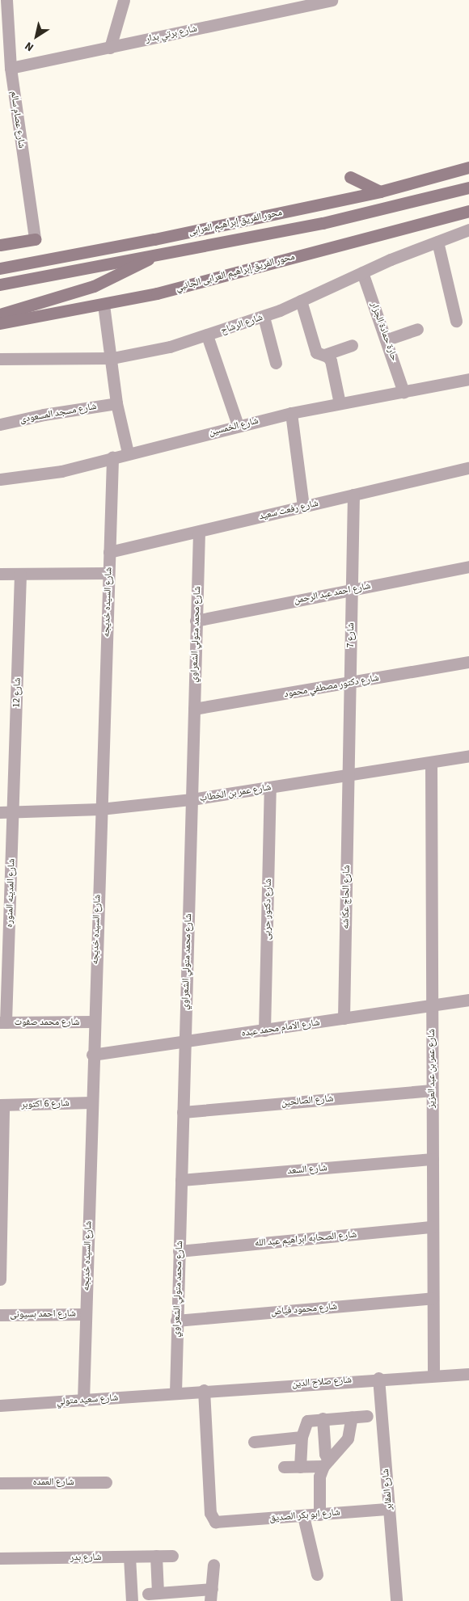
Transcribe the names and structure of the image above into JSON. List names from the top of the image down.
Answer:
{
  "streets": {
    "main road": ["محور الفريق إبراهيم العرابى", "محور الفريق إبراهيم العرابى الجانبي"],
    "street": [
      "شارع برتي بدار",
      "شارع عصام سالم",
      "شارع الرشاح",
      "حارة حمادة الجزار",
      "شارع مسجد المسعودى",
      "شارع الخمسين",
      "شارع رفعت سعيد",
      "شارع احمد عبد الرحمن",
      "شارع السيده خديجه",
      "شارع محمد متولي الشعراوي",
      "شارع 7",
      "شارع دكتور مصطفي محمود",
      "شارع 12",
      "شارع عمر بن الخطاب",
      "شارع المدينه المنوره",
      "شارع الحاج عكاشه",
      "شارع دكتور حربى",
      "شارع محمد صفوت",
      "شارع الامام محمد عبده",
      "شارع عمر بن عبد العزيز",
      "شارع الصالحين",
      "شارع 6 اكتوبر",
      "شارع السعد",
      "شارع الصحابه ابراهيم عبد الله",
      "شارع محمود فياض",
      "شارع احمد بسيونى",
      "شارع صلاح الدين",
      "شارع سعيد متولي",
      "شارع العمده",
      "شارع المقابر",
      "شارع ابو بكر الصديق",
      "شارع بدر"
    ]
  },
  "crossings": [
    ["شارع برتي بدار", "شارع عصام سالم"],
    ["شارع الرشاح", "حارة حمادة الجزار"],
    ["حارة حمادة الجزار", "شارع الخمسين"],
    ["شارع الخمسين", "شارع السيده خديجه"],
    ["شارع رفعت سعيد", "شارع السيده خديجه"],
    ["شارع رفعت سعيد", "شارع محمد متولي الشعراوي"],
    ["شارع رفعت سعيد", "شارع 7"],
    ["شارع احمد عبد الرحمن", "شارع محمد متولي الشعراوي"],
    ["شارع احمد عبد الرحمن", "شارع 7"],
    ["شارع السيده خديجه", "شارع عمر بن الخطاب"],
    ["شارع السيده خديجه", "شارع محمد صفوت"],
    ["شارع السيده خديجه", "شارع الامام محمد عبده"],
    ["شارع السيده خديجه", "شارع 6 اكتوبر"],
    ["شارع السيده خديجه", "شارع احمد بسيونى"],
    ["شارع السيده خديجه", "شارع سعيد متولي"],
    ["شارع محمد متولي الشعراوي", "شارع دكتور مصطفي محمود"],
    ["شارع محمد متولي الشعراوي", "شارع عمر بن الخطاب"],
    ["شارع محمد متولي الشعراوي", "شارع الامام محمد عبده"],
    ["شارع محمد متولي الشعراوي", "شارع الصالحين"],
    ["شارع محمد متولي الشعراوي", "شارع السعد"],
    ["شارع محمد متولي الشعراوي", "شارع الصحابه ابراهيم عبد الله"],
    ["شارع محمد متولي الشعراوي", "شارع محمود فياض"],
    ["شارع محمد متولي الشعراوي", "شارع صلاح الدين"],
    ["شارع محمد متولي الشعراوي", "شارع سعيد متولي"],
    ["شارع 7", "شارع دكتور مصطفي محمود"],
    ["شارع 7", "شارع عمر بن الخطاب"],
    ["شارع 7", "شارع الحاج عكاشه"],
    ["شارع 12", "شارع عمر بن الخطاب"],
    ["شارع 12", "شارع المدينه المنوره"],
    ["شارع عمر بن الخطاب", "شارع المدينه المنوره"],
    ["شارع عمر بن الخطاب", "شارع الحاج عكاشه"],
    ["شارع عمر بن الخطاب", "شارع دكتور حربى"],
    ["شارع عمر بن الخطاب", "شارع عمر بن عبد العزيز"],
    ["شارع المدينه المنوره", "شارع محمد صفوت"],
    ["شارع الحاج عكاشه", "شارع الامام محمد عبده"],
    ["شارع دكتور حربى", "شارع الامام محمد عبده"],
    ["شارع الامام محمد عبده", "شارع عمر بن عبد العزيز"],
    ["شارع عمر بن عبد العزيز", "شارع الصالحين"],
    ["شارع عمر بن عبد العزيز", "شارع السعد"],
    ["شارع عمر بن عبد العزيز", "شارع الصحابه ابراهيم عبد الله"],
    ["شارع عمر بن عبد العزيز", "شارع محمود فياض"],
    ["شارع عمر بن عبد العزيز", "شارع صلاح الدين"],
    ["شارع صلاح الدين", "شارع سعيد متولي"],
    ["شارع صلاح الدين", "شارع المقابر"],
    ["شارع صلاح الدين", "شارع ابو بكر الصديق"],
    ["شارع المقابر", "شارع ابو بكر الصديق"]
  ],
  "north": "bottom left"
}
